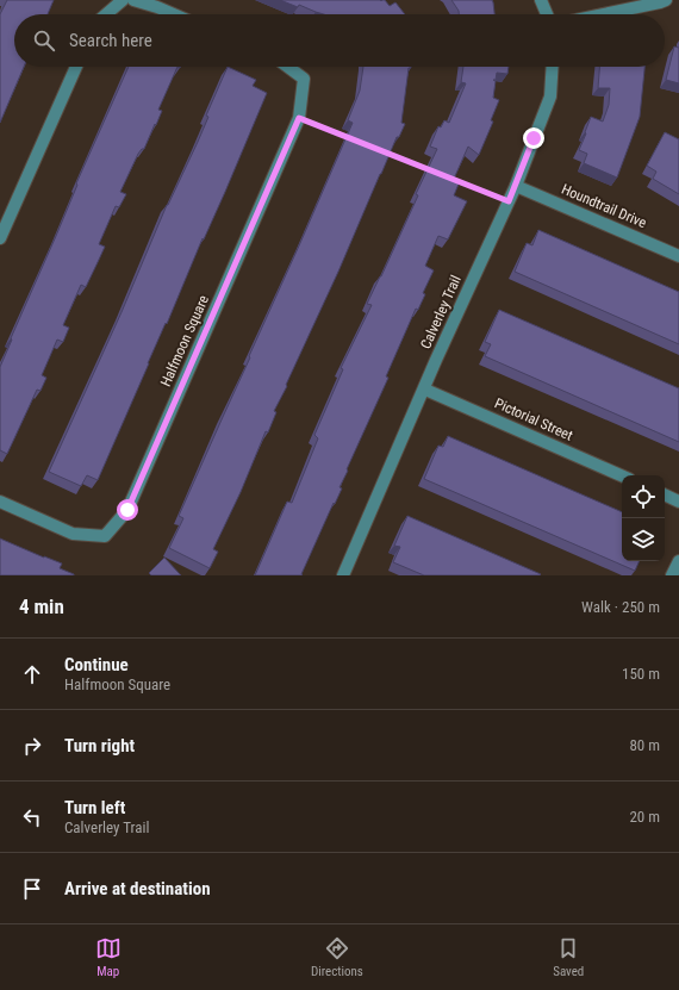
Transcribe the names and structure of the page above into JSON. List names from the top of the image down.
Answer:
{
  "streets": {
    "street": [
      "Houndtrail Drive",
      "Calverley Trail",
      "Halfmoon Square",
      "Pictorial Street"
    ]
  },
  "crossings": [
    ["Houndtrail Drive", "Calverley Trail"],
    ["Calverley Trail", "Pictorial Street"]
  ],
  "page": {
    "search": "Search here",
    "heading": ["4 min", "Walk · 250 m"],
    "list": [
      ["Continue", "Halfmoon Square", "150 m"],
      ["Turn right", "80 m"],
      ["Turn left", "Calverley Trail", "20 m"],
      "Arrive at destination"
    ],
    "nav": ["Map", "Directions", "Saved"]
  }
}
